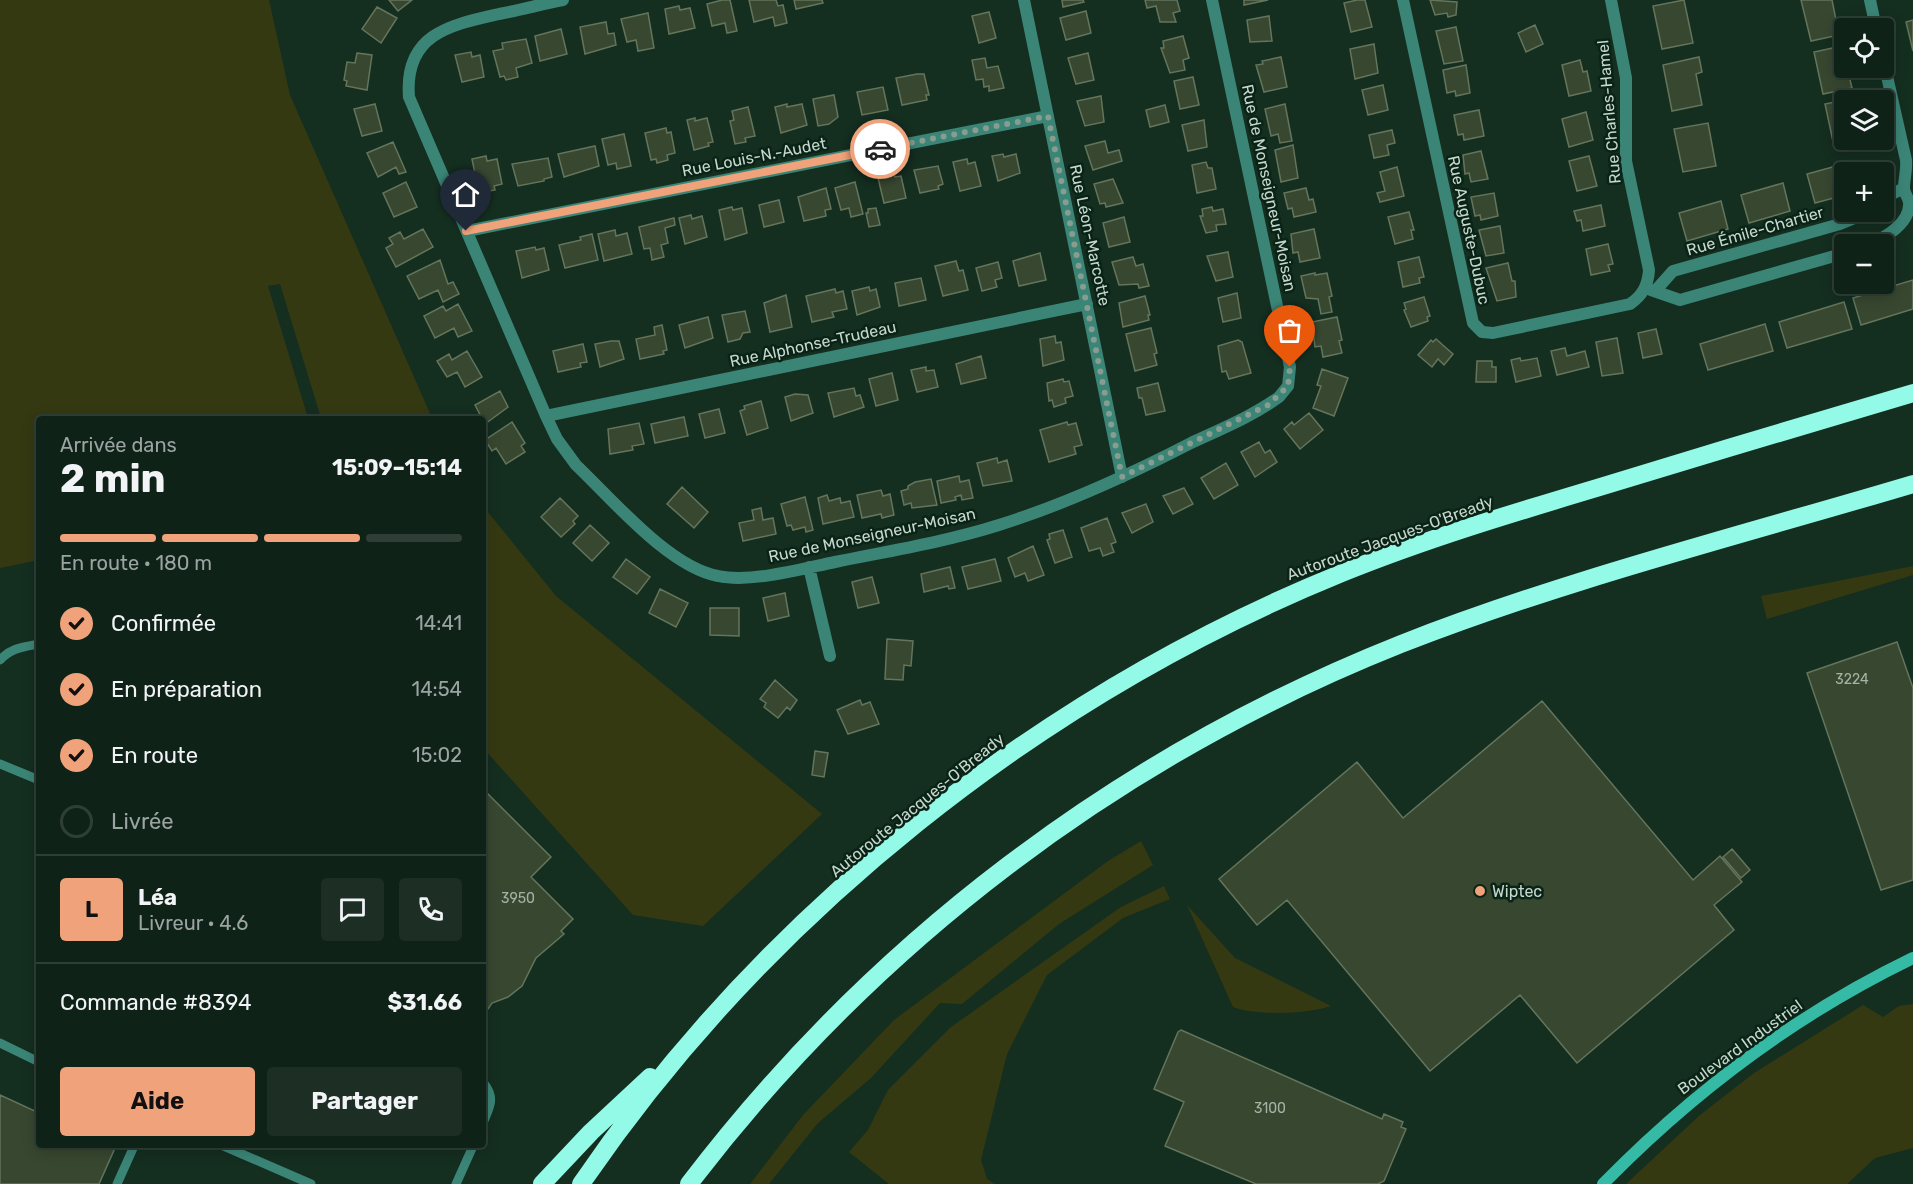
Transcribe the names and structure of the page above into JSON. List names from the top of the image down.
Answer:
{
  "streets": {
    "highway": ["Autoroute Jacques-O'Bready"],
    "street": [
      "Rue Charles-Hamel",
      "Rue Louis-N.-Audet",
      "Rue de Monseigneur-Moisan",
      "Rue Auguste-Dubuc",
      "Rue Émile-Chartier",
      "Rue Léon-Marcotte",
      "Rue Alphonse-Trudeau",
      "Boulevard Industriel"
    ]
  },
  "crossings": [
    ["Rue Charles-Hamel", "Rue Auguste-Dubuc"],
    ["Rue Charles-Hamel", "Rue Émile-Chartier"],
    ["Rue Louis-N.-Audet", "Rue de Monseigneur-Moisan"],
    ["Rue Louis-N.-Audet", "Rue Léon-Marcotte"],
    ["Rue de Monseigneur-Moisan", "Rue Léon-Marcotte"],
    ["Rue de Monseigneur-Moisan", "Rue Alphonse-Trudeau"],
    ["Rue Auguste-Dubuc", "Rue Émile-Chartier"],
    ["Rue Léon-Marcotte", "Rue Alphonse-Trudeau"]
  ],
  "places": ["Wiptec"],
  "house_numbers": ["3224", "3950", "3100"],
  "page": {
    "map_buttons": ["+", "−"],
    "heading": ["2 min", "Arrivée dans", "15:09–15:14"],
    "panel": [
      "Léa",
      "Livreur · 4.6",
      "Commande #8394",
      "$31.66"
    ],
    "bar": "En route · 180 m",
    "list": [
      ["Confirmée", "14:41"],
      ["En préparation", "14:54"],
      ["En route", "15:02"],
      "Livrée"
    ],
    "round": "L",
    "buttons": ["Aide", "Partager"]
  }
}
